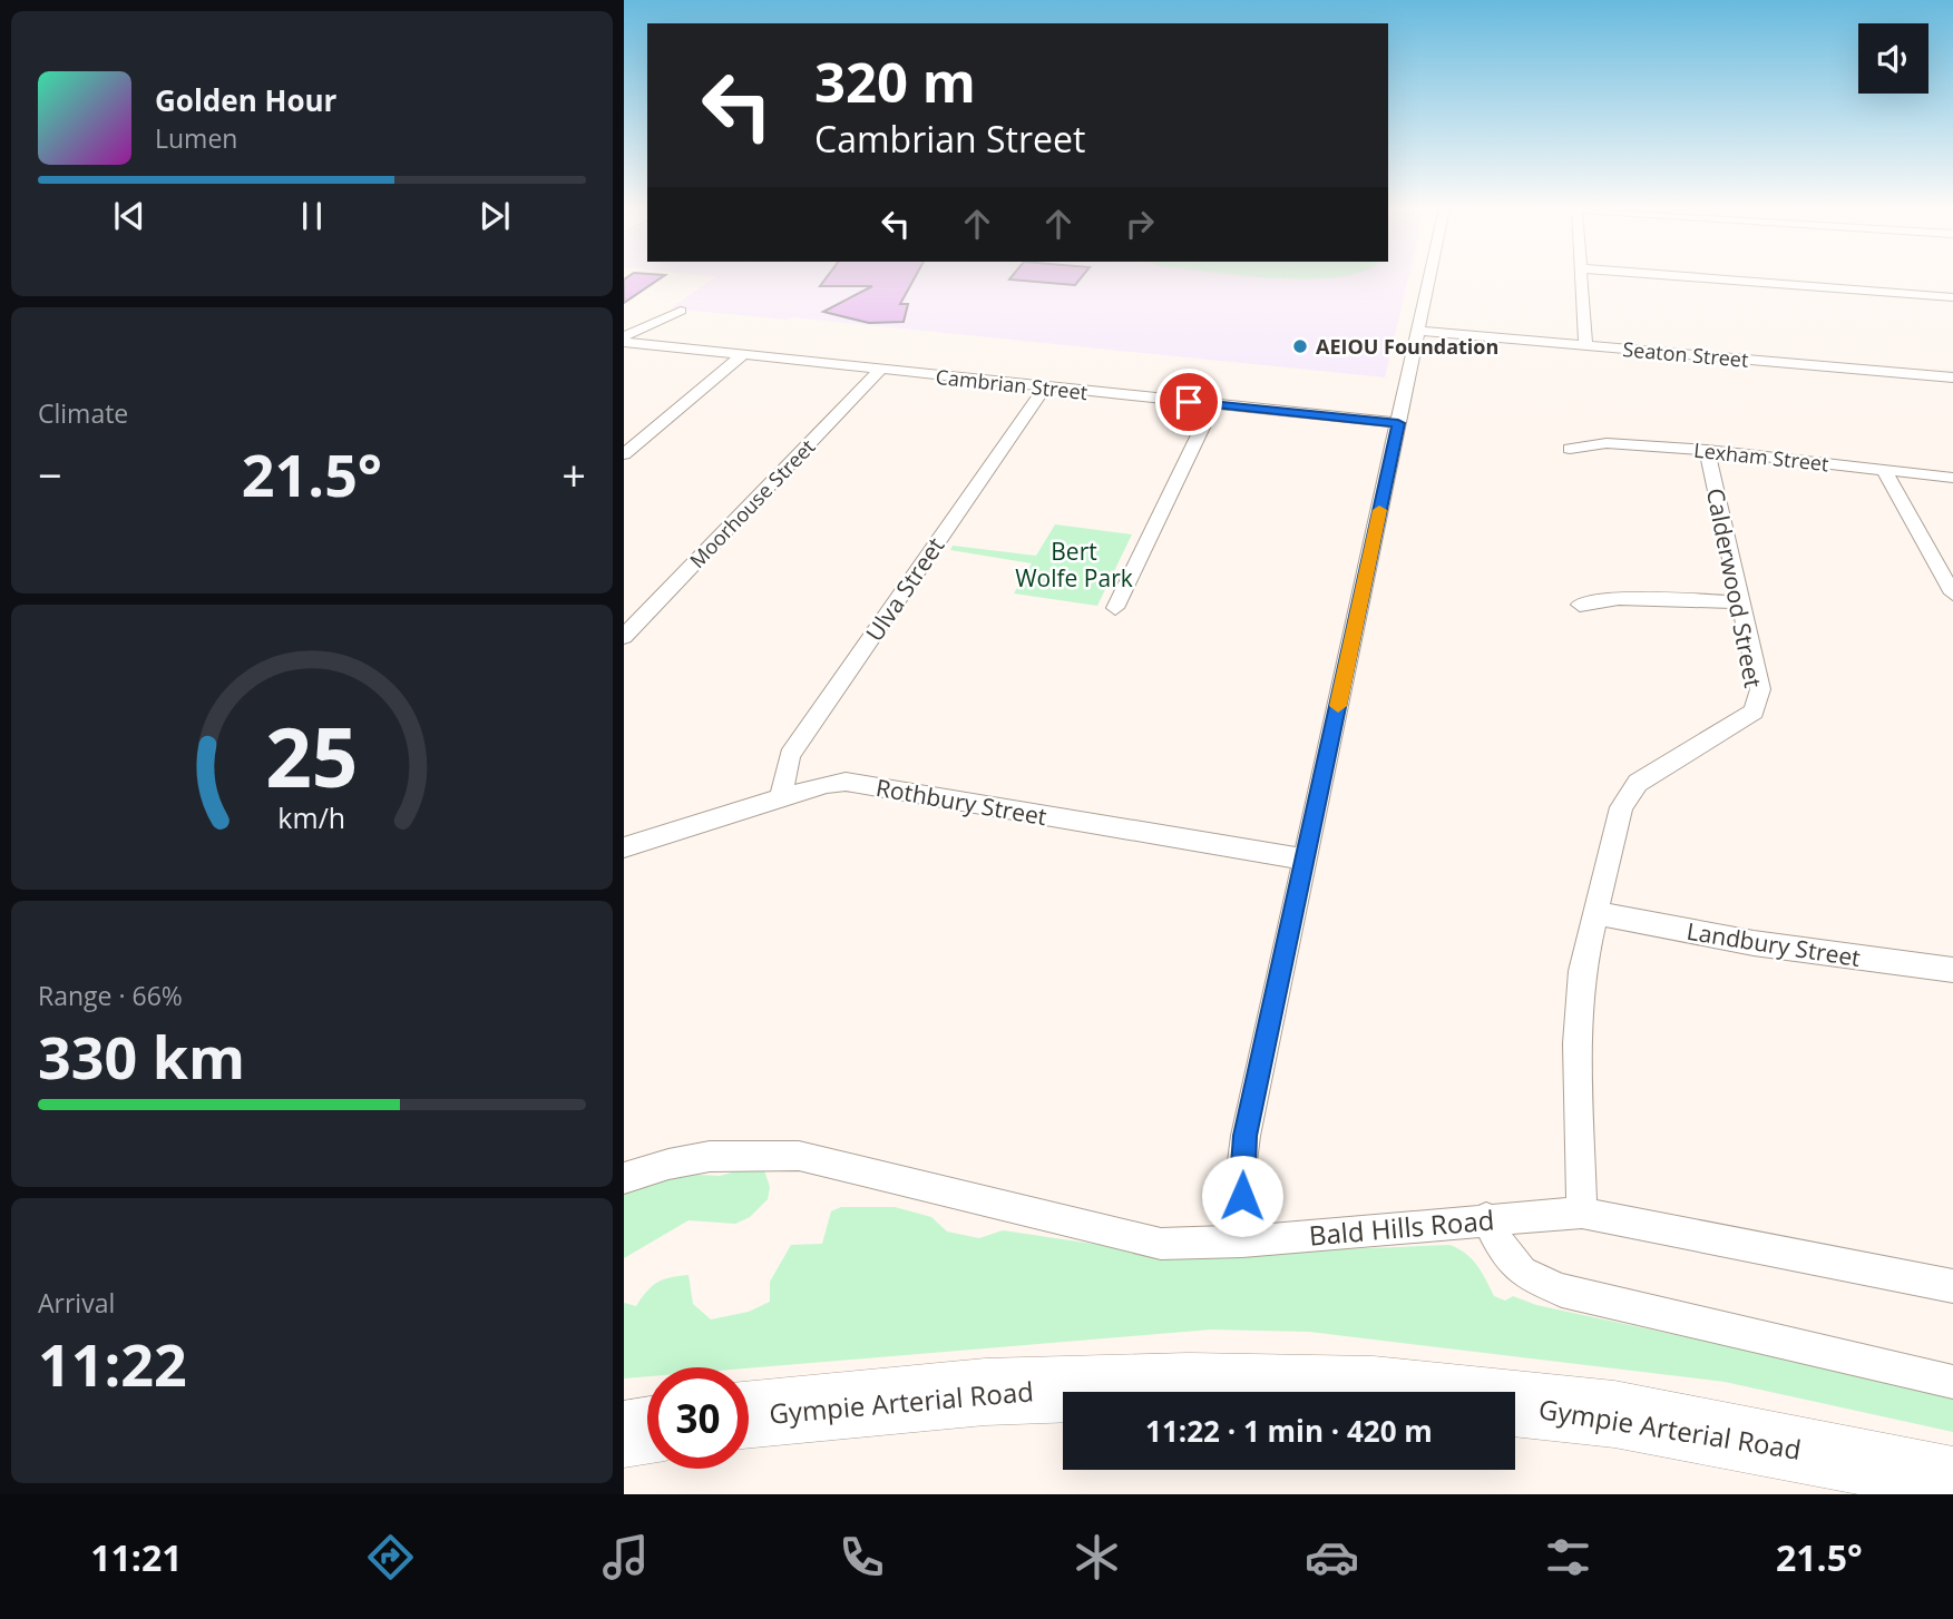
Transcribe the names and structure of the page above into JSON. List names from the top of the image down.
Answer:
{
  "streets": {
    "highway": ["Gympie Arterial Road"],
    "street": [
      "Seaton Street",
      "Cambrian Street",
      "Lexham Street",
      "Moorhouse Street",
      "Calderwood Street",
      "Ulva Street",
      "Rothbury Street",
      "Landbury Street",
      "Bald Hills Road"
    ]
  },
  "crossings": [
    ["Cambrian Street", "Moorhouse Street"],
    ["Cambrian Street", "Ulva Street"],
    ["Lexham Street", "Calderwood Street"],
    ["Calderwood Street", "Landbury Street"],
    ["Calderwood Street", "Bald Hills Road"],
    ["Ulva Street", "Rothbury Street"]
  ],
  "parks": ["Bert Wolfe Park"],
  "places": ["AEIOU Foundation"],
  "page": {
    "turn": ["320 m", "Cambrian Street"],
    "song": ["Golden Hour", "Lumen"],
    "tile": [
      "Climate",
      ["Range · 66%", "330 km"],
      ["Arrival", "11:22"]
    ],
    "heat": ["−", "21.5°", "+"],
    "limit": "30",
    "trip": "11:22 · 1 min · 420 m",
    "tabs": ["11:21", "21.5°"],
    "gauge": ["25", "km/h"]
  }
}
